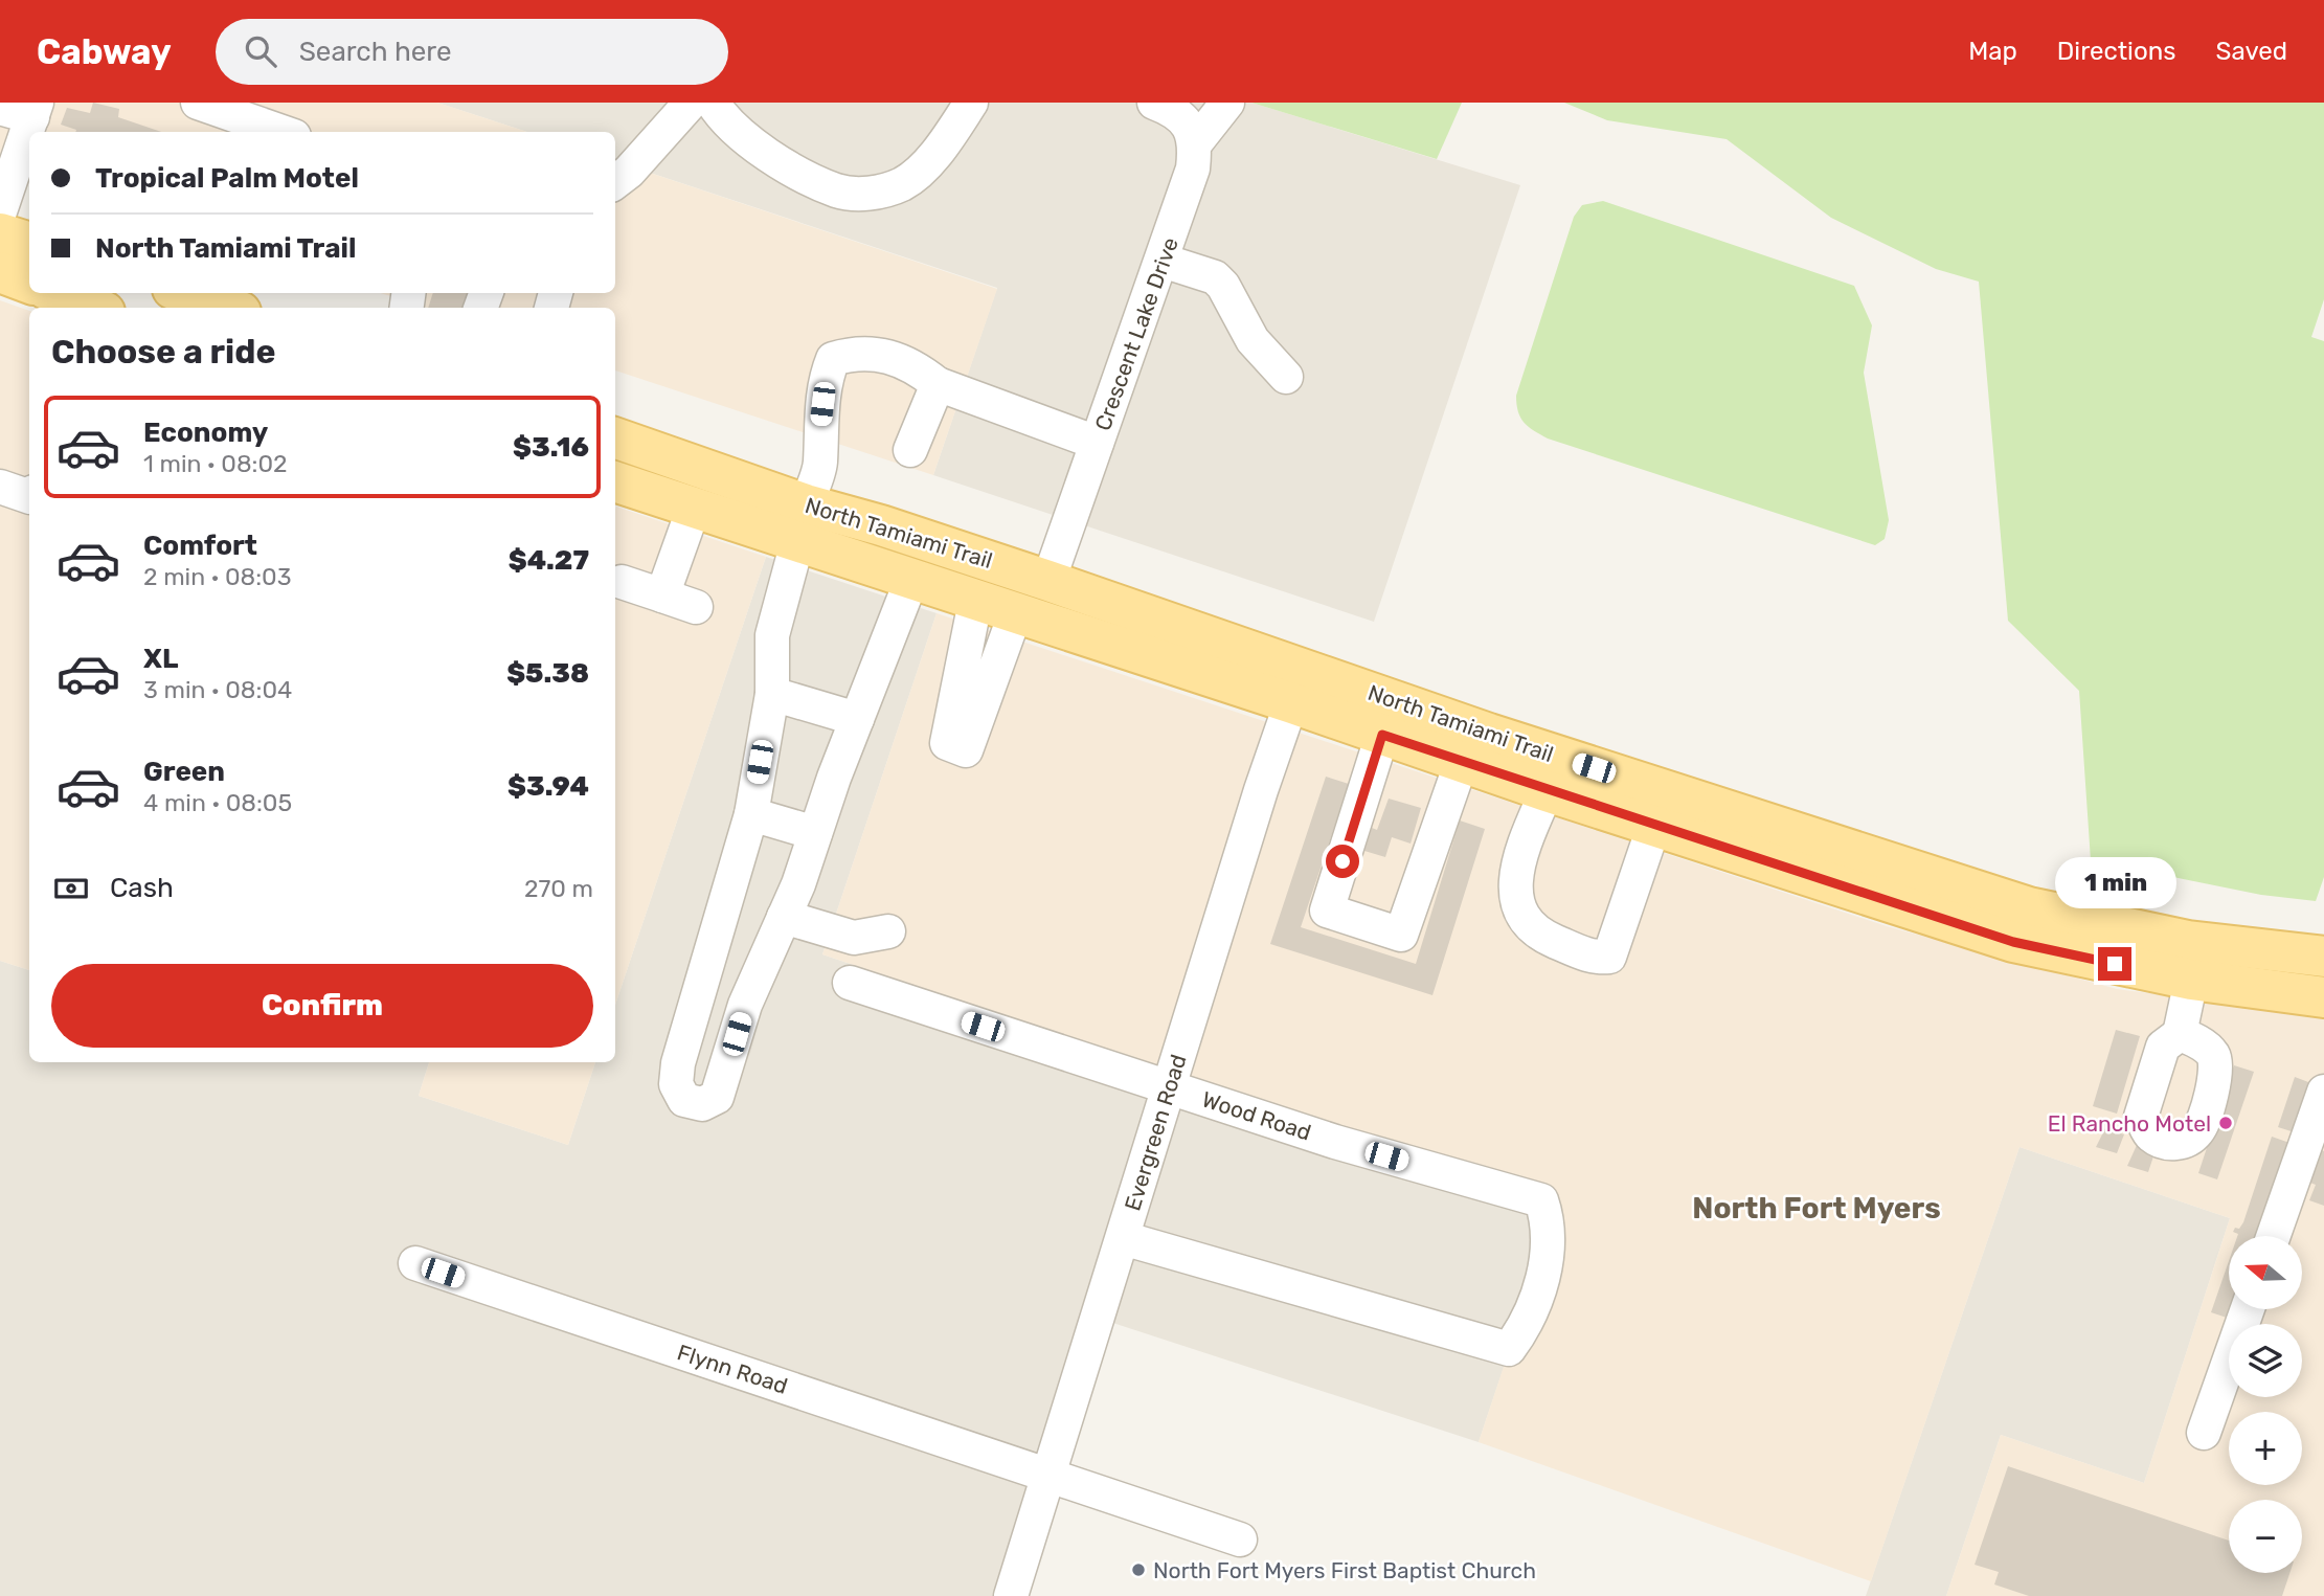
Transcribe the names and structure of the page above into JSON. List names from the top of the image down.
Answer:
{
  "streets": {
    "main road": ["North Tamiami Trail"],
    "street": [
      "Crescent Lake Drive",
      "Wood Road",
      "Evergreen Road",
      "Flynn Road"
    ]
  },
  "crossings": [
    ["Crescent Lake Drive", "North Tamiami Trail"],
    ["North Tamiami Trail", "Evergreen Road"],
    ["Wood Road", "Evergreen Road"],
    ["Evergreen Road", "Flynn Road"]
  ],
  "districts": ["North Fort Myers"],
  "places": ["El Rancho Motel", "North Fort Myers First Baptist Church"],
  "north": "left",
  "page": {
    "header": "Cabway",
    "search": "Search here",
    "nav": ["Map", "Directions", "Saved"],
    "banner": ["Tropical Palm Motel", "North Tamiami Trail"],
    "heading": "Choose a ride",
    "list": [
      {
        "name": "Economy",
        "note": "1 min · 08:02",
        "value": "$3.16"
      },
      {
        "name": "Comfort",
        "note": "2 min · 08:03",
        "value": "$4.27"
      },
      {
        "name": "XL",
        "note": "3 min · 08:04",
        "value": "$5.38"
      },
      {
        "name": "Green",
        "note": "4 min · 08:05",
        "value": "$3.94"
      }
    ],
    "pay": ["Cash", "270 m"],
    "bubble": "1 min",
    "buttons": "Confirm",
    "map_buttons": ["+", "−"]
  }
}
